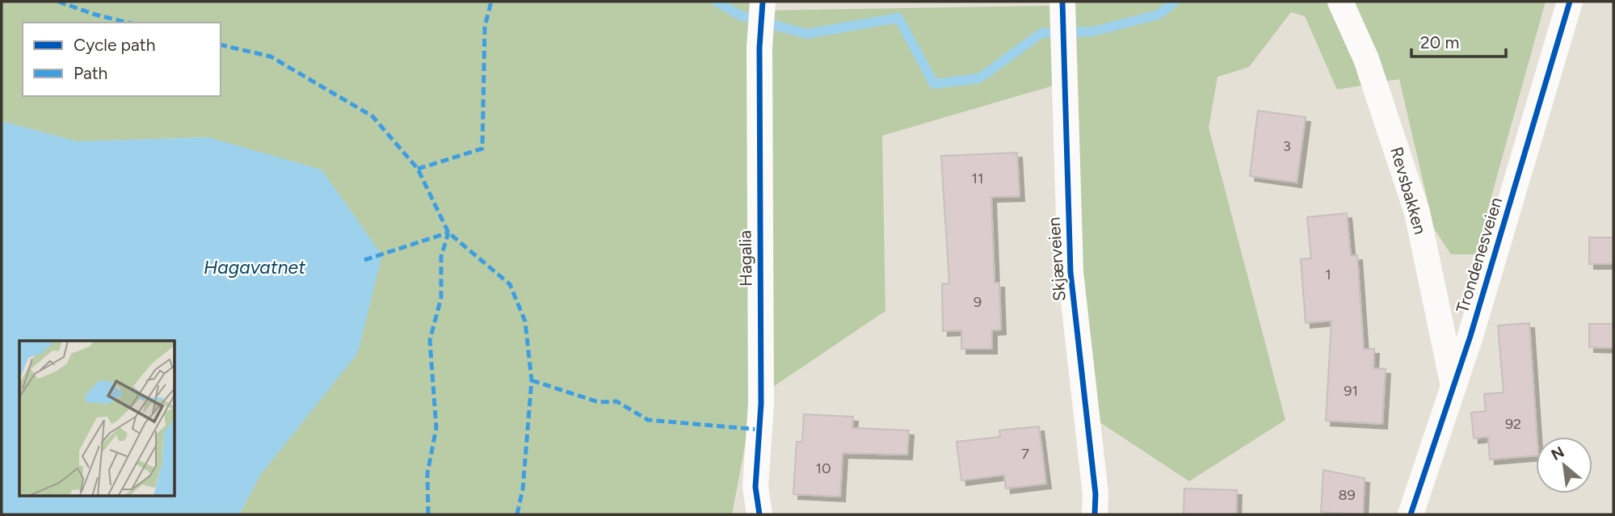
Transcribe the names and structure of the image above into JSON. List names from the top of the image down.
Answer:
{
  "streets": {
    "street": [
      "Revsbakken",
      "Trondenesveien",
      "Hagalia",
      "Skjærveien"
    ]
  },
  "crossings": [
    ["Revsbakken", "Trondenesveien"]
  ],
  "water": ["Hagavatnet"],
  "house_numbers": [
    "3",
    "11",
    "1",
    "9",
    "91",
    "92",
    "7",
    "10",
    "89"
  ],
  "legend": ["Cycle path", "Path"],
  "scale_bar": "20 m",
  "north": "top left"
}
